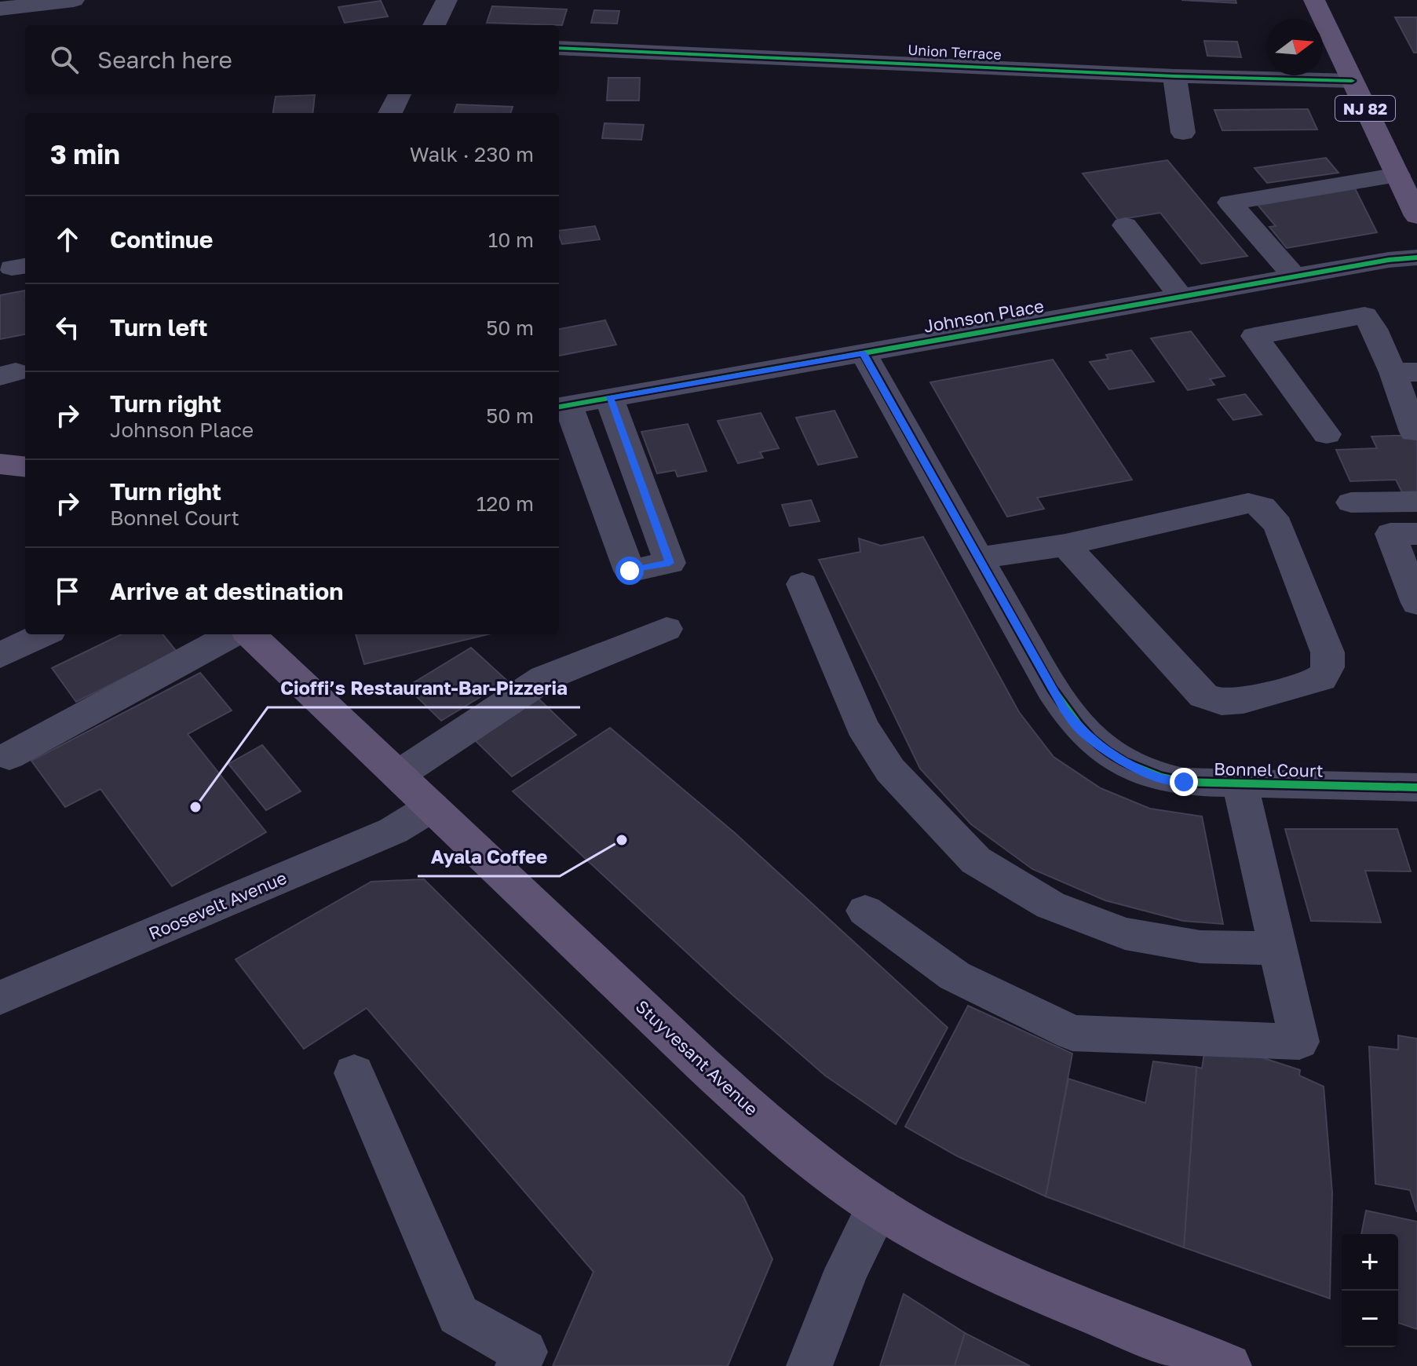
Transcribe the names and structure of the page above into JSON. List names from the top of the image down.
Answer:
{
  "streets": {
    "main road": ["NJ 82", "Stuyvesant Avenue"],
    "street": [
      "Union Terrace",
      "Johnson Place",
      "Bonnel Court",
      "Roosevelt Avenue"
    ]
  },
  "crossings": [
    ["Union Terrace", "NJ 82"],
    ["Johnson Place", "Bonnel Court"],
    ["Roosevelt Avenue", "Stuyvesant Avenue"]
  ],
  "places": ["Cioffi’s Restaurant-Bar-Pizzeria", "Ayala Coffee"],
  "north": "right",
  "page": {
    "search": "Search here",
    "heading": ["3 min", "Walk · 230 m"],
    "list": [
      ["Continue", "10 m"],
      ["Turn left", "50 m"],
      ["Turn right", "Johnson Place", "50 m"],
      ["Turn right", "Bonnel Court", "120 m"],
      "Arrive at destination"
    ],
    "map_buttons": ["+", "−"]
  }
}
